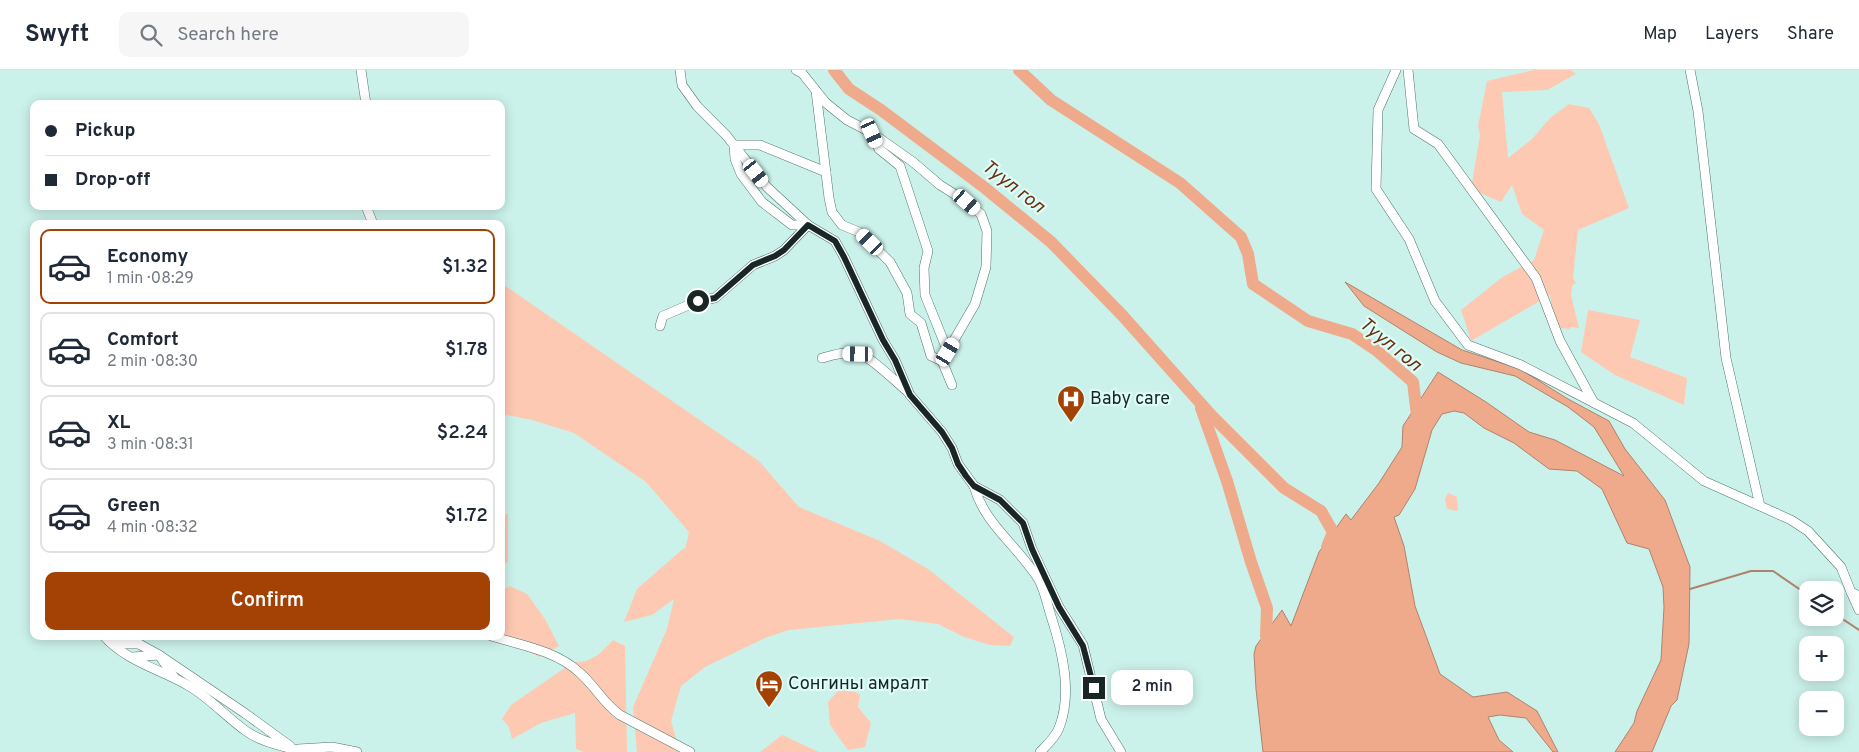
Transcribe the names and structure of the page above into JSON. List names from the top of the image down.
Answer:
{
  "water": ["Туул гол"],
  "places": {
    "hospital": ["Baby care"],
    "hotel": ["Сонгины амралт"]
  },
  "page": {
    "header": "Swyft",
    "search": "Search here",
    "nav": ["Map", "Layers", "Share"],
    "banner": ["Pickup", "Drop-off"],
    "list": [
      {
        "name": "Economy",
        "note": "1 min · 08:29",
        "value": "$1.32"
      },
      {
        "name": "Comfort",
        "note": "2 min · 08:30",
        "value": "$1.78"
      },
      {
        "name": "XL",
        "note": "3 min · 08:31",
        "value": "$2.24"
      },
      {
        "name": "Green",
        "note": "4 min · 08:32",
        "value": "$1.72"
      }
    ],
    "buttons": "Confirm",
    "map_buttons": ["+", "−"],
    "bubble": "2 min"
  }
}
